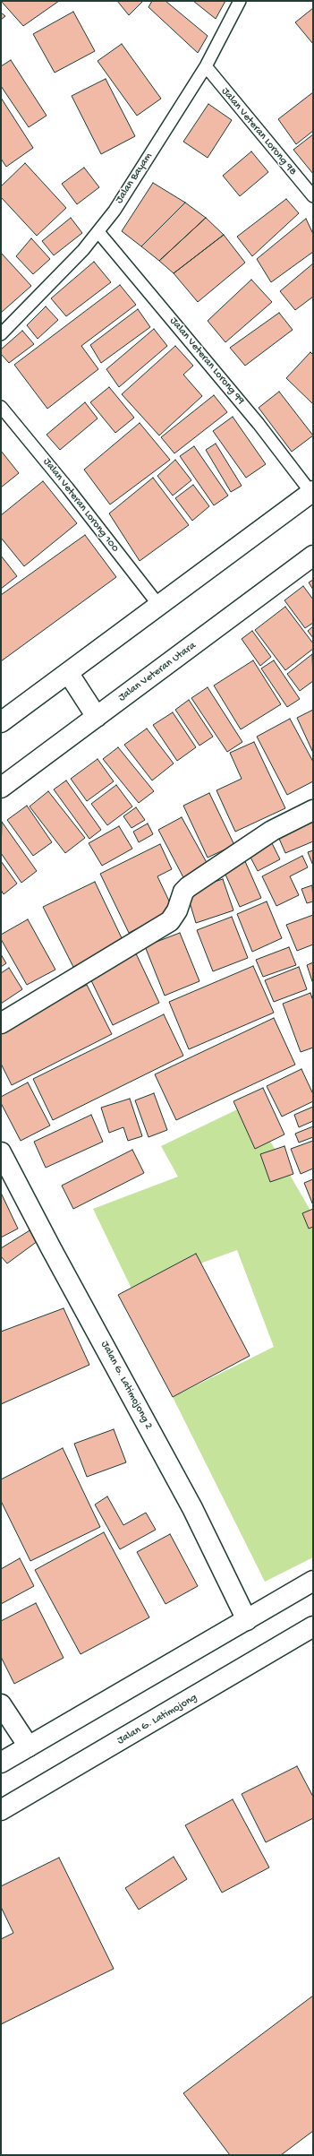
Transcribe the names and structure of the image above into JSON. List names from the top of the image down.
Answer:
{
  "streets": {
    "main road": ["Jalan Veteran Utara", "Jalan G. Latimojong 2", "Jalan G. Latimojong"],
    "lane": [
      "Jalan Veteran Lorong 98",
      "Jalan Bayam",
      "Jalan Veteran Lorong 99",
      "Jalan Veteran Lorong 100"
    ]
  },
  "crossings": [
    ["Jalan Veteran Lorong 98", "Jalan Bayam"],
    ["Jalan Bayam", "Jalan Veteran Lorong 99"]
  ]
}
